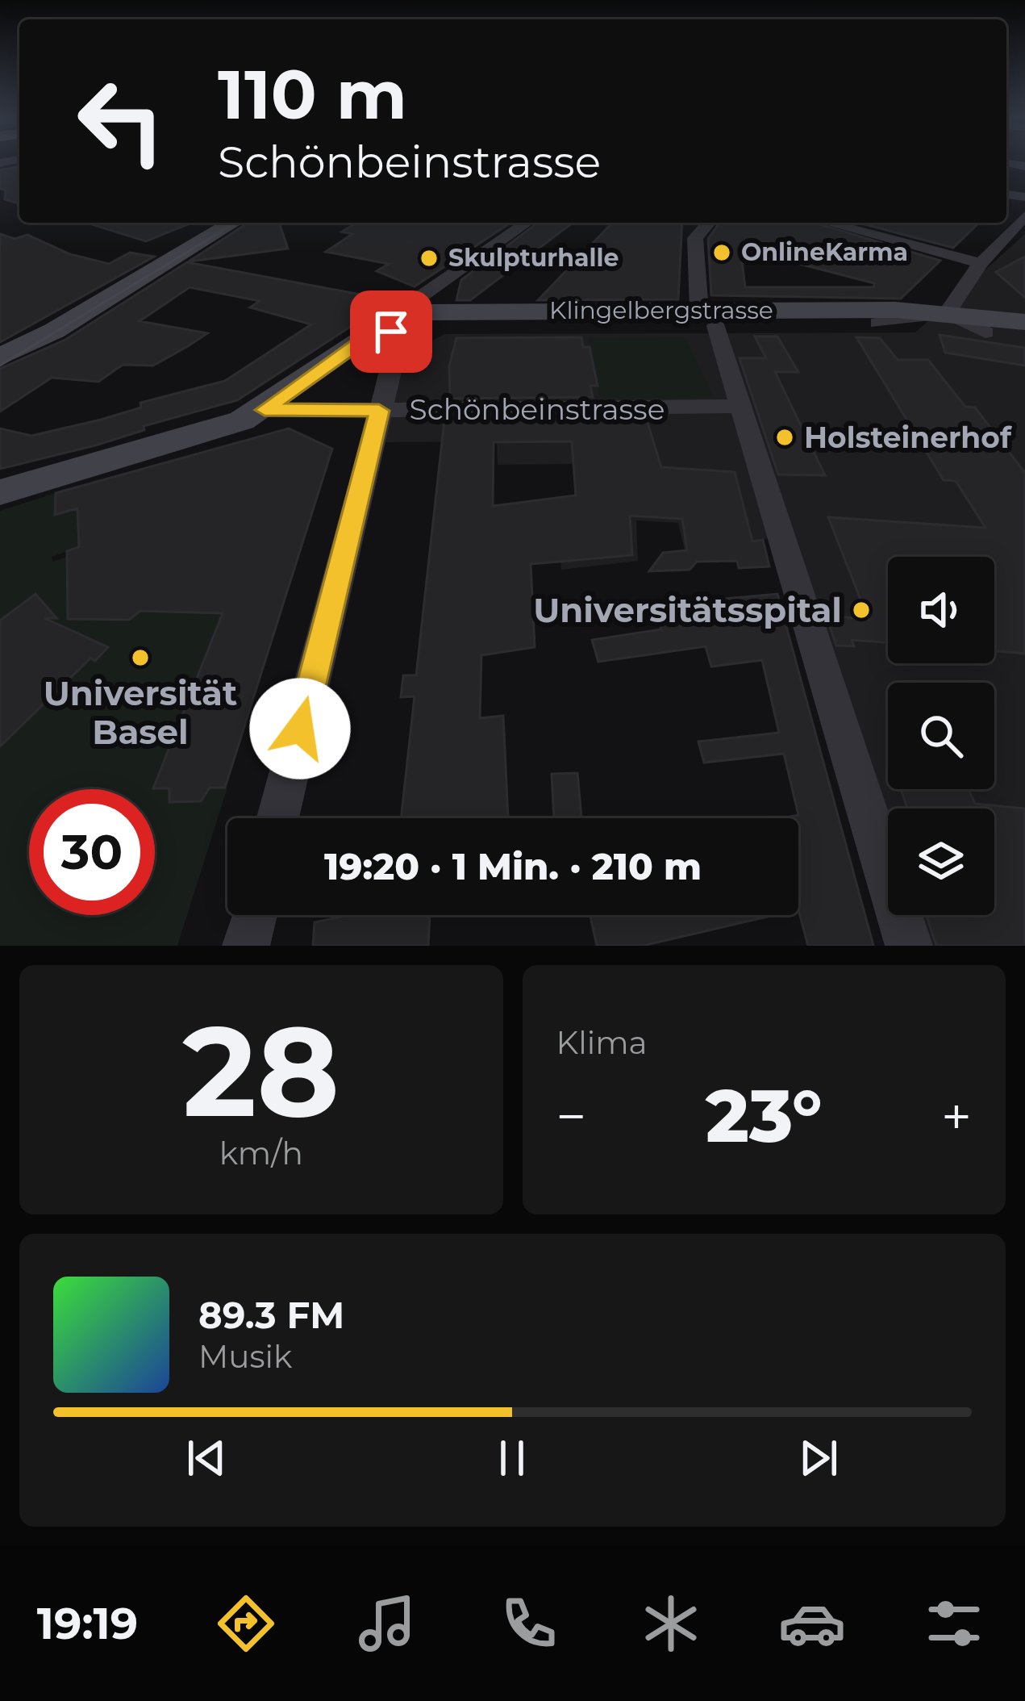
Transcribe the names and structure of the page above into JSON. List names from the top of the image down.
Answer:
{
  "streets": {
    "main road": ["Klingelbergstrasse", "Schönbeinstrasse"]
  },
  "places": [
    "OnlineKarma",
    "Skulpturhalle",
    "Holsteinerhof",
    "Universitätsspital",
    "Universität Basel"
  ],
  "page": {
    "turn": ["110 m", "Schönbeinstrasse"],
    "limit": "30",
    "trip": "19:20 · 1 Min. · 210 m",
    "tile": [
      ["28", "km/h"],
      "Klima"
    ],
    "heat": ["−", "23°", "+"],
    "song": ["89.3 FM", "Musik"],
    "tabs": "19:19"
  }
}
